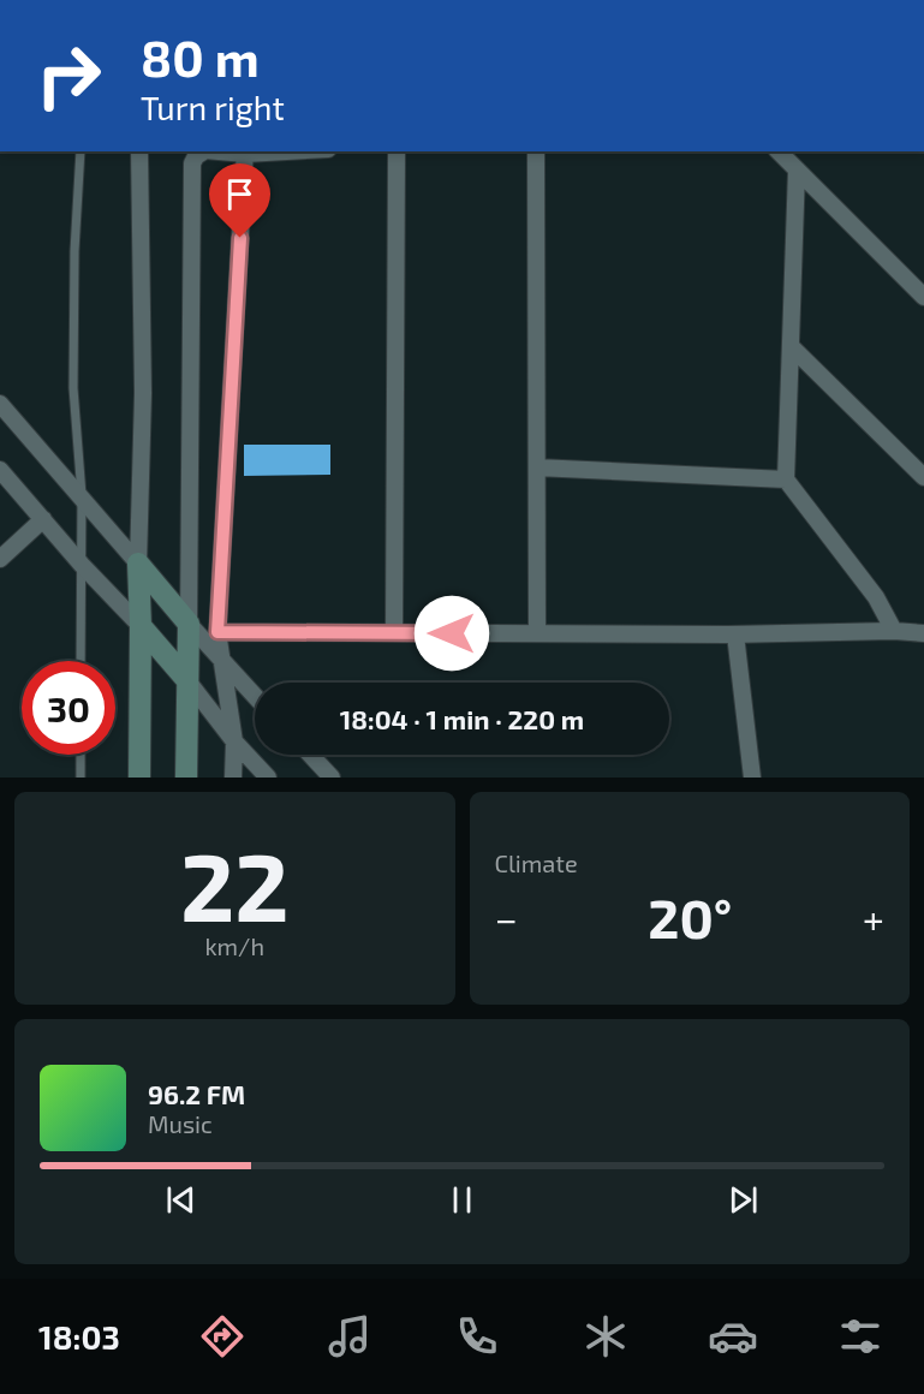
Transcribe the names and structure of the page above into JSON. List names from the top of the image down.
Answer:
{
  "page": {
    "turn": ["80 m", "Turn right"],
    "limit": "30",
    "trip": "18:04 · 1 min · 220 m",
    "tile": [
      ["22", "km/h"],
      "Climate"
    ],
    "heat": ["−", "20°", "+"],
    "song": ["96.2 FM", "Music"],
    "tabs": "18:03"
  }
}
